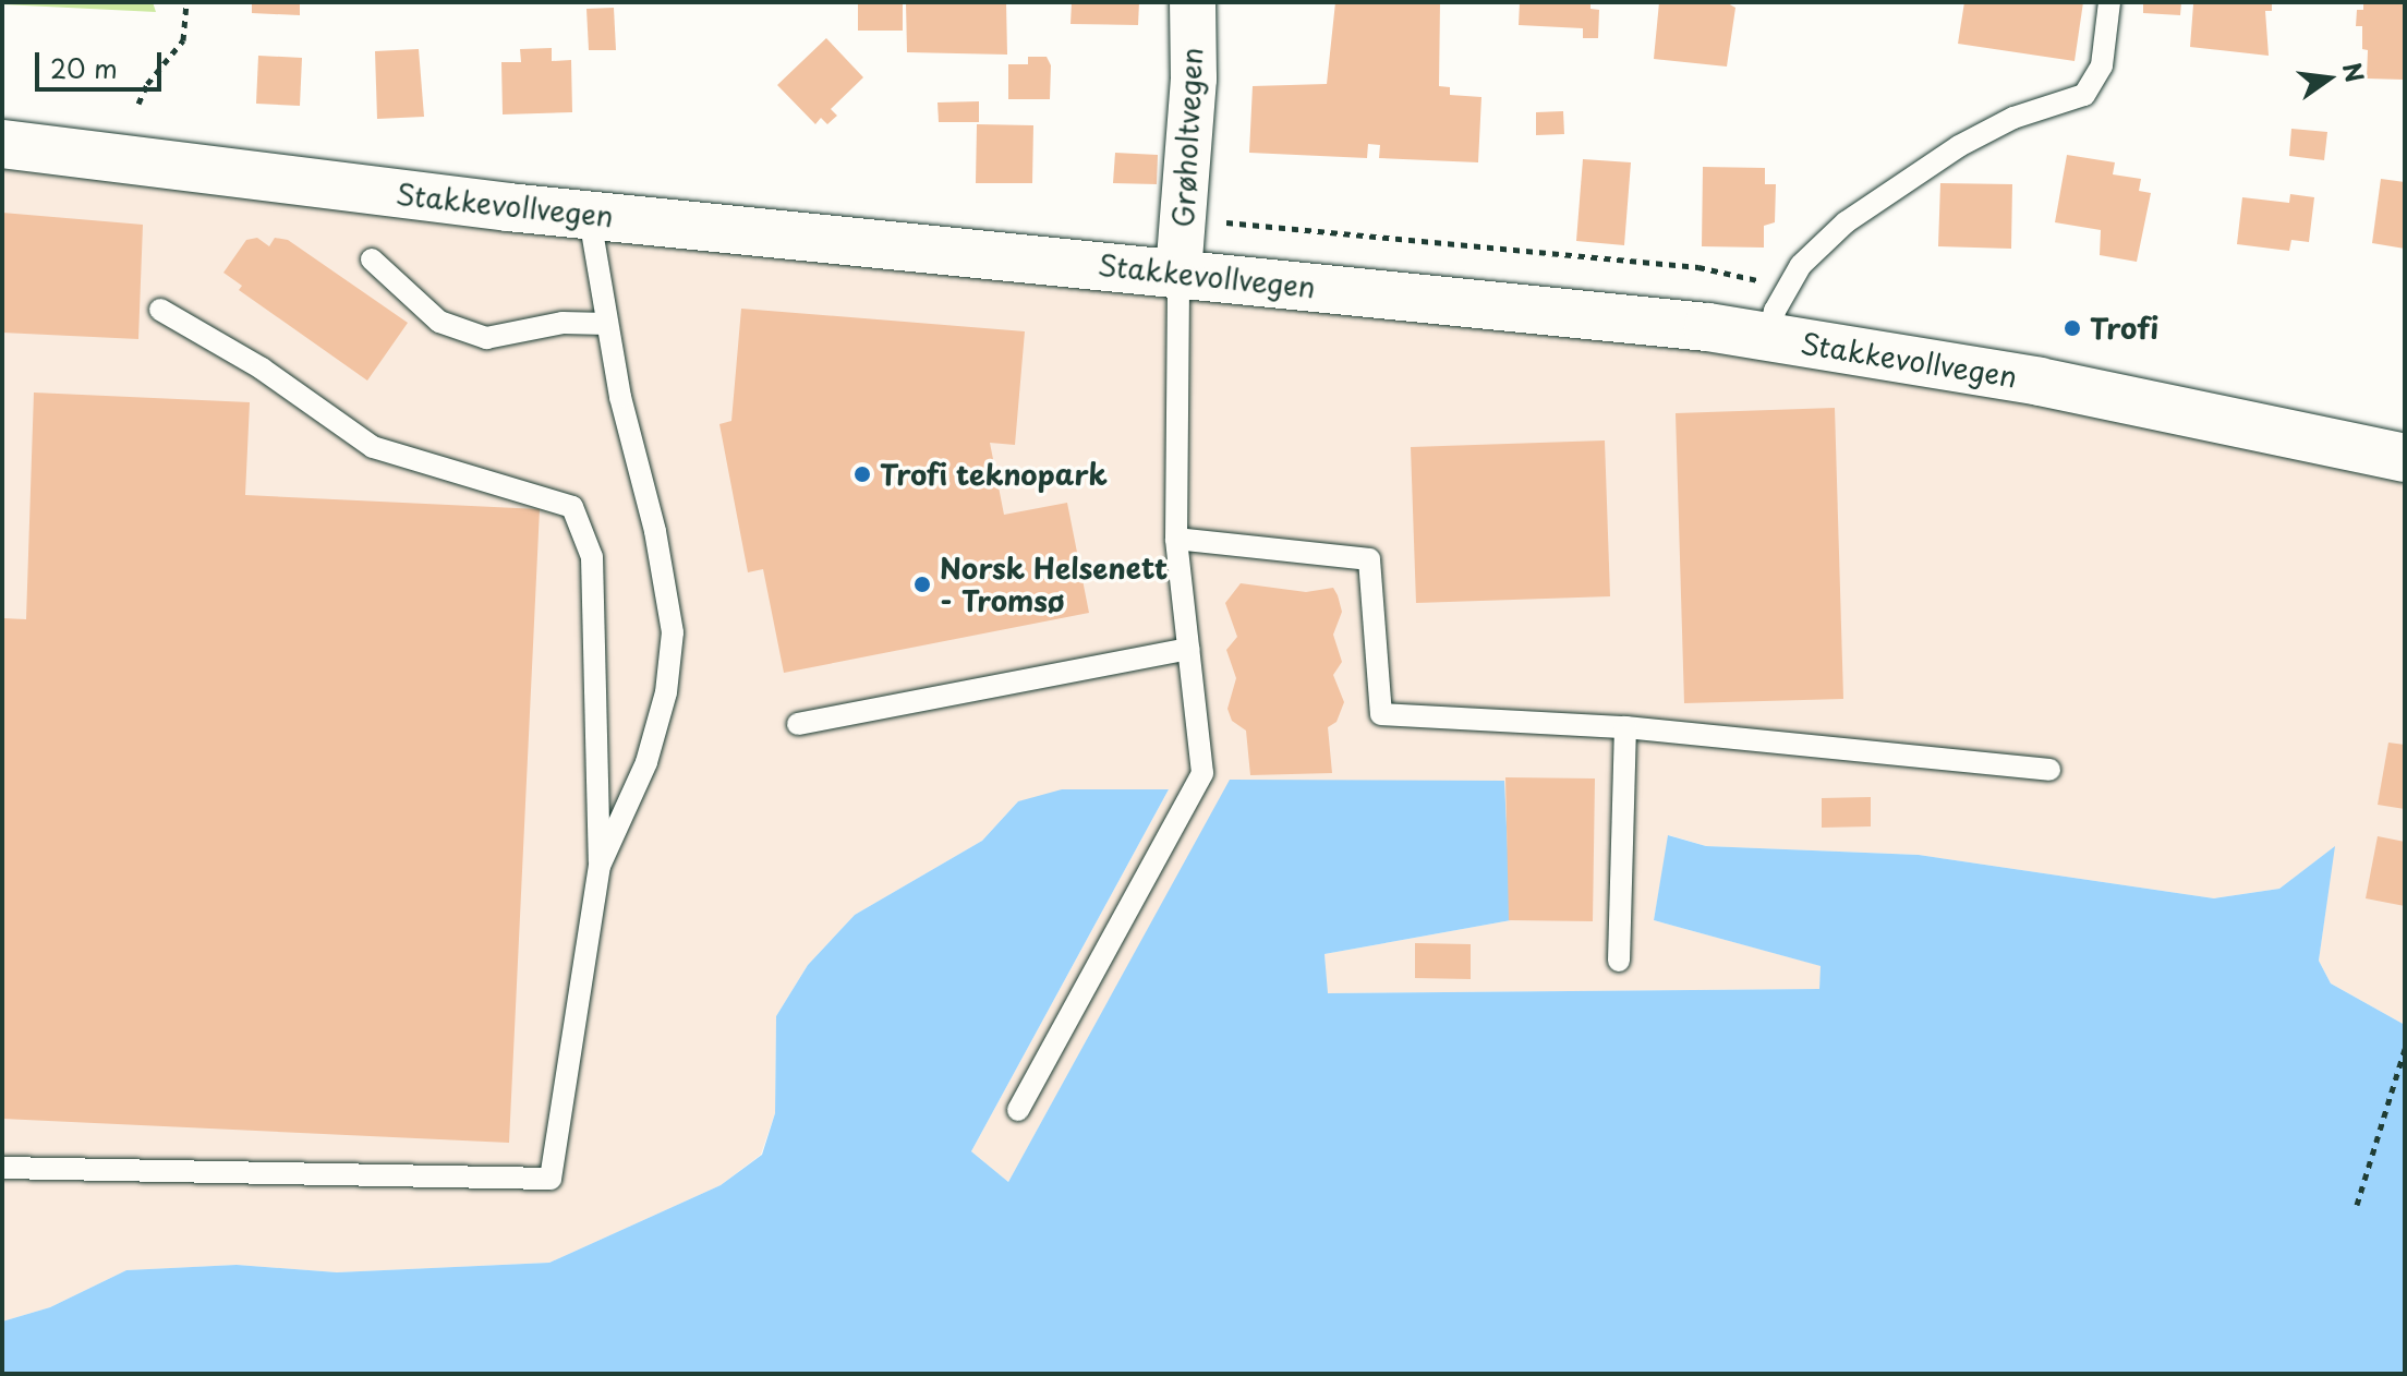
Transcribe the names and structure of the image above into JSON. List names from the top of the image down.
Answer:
{
  "streets": {
    "street": ["Grøholtvegen", "Stakkevollvegen"]
  },
  "crossings": [
    ["Grøholtvegen", "Stakkevollvegen"]
  ],
  "places": ["Trofi", "Trofi teknopark", "Norsk Helsenett - Tromsø"],
  "scale_bar": "20 m",
  "north": "right"
}
